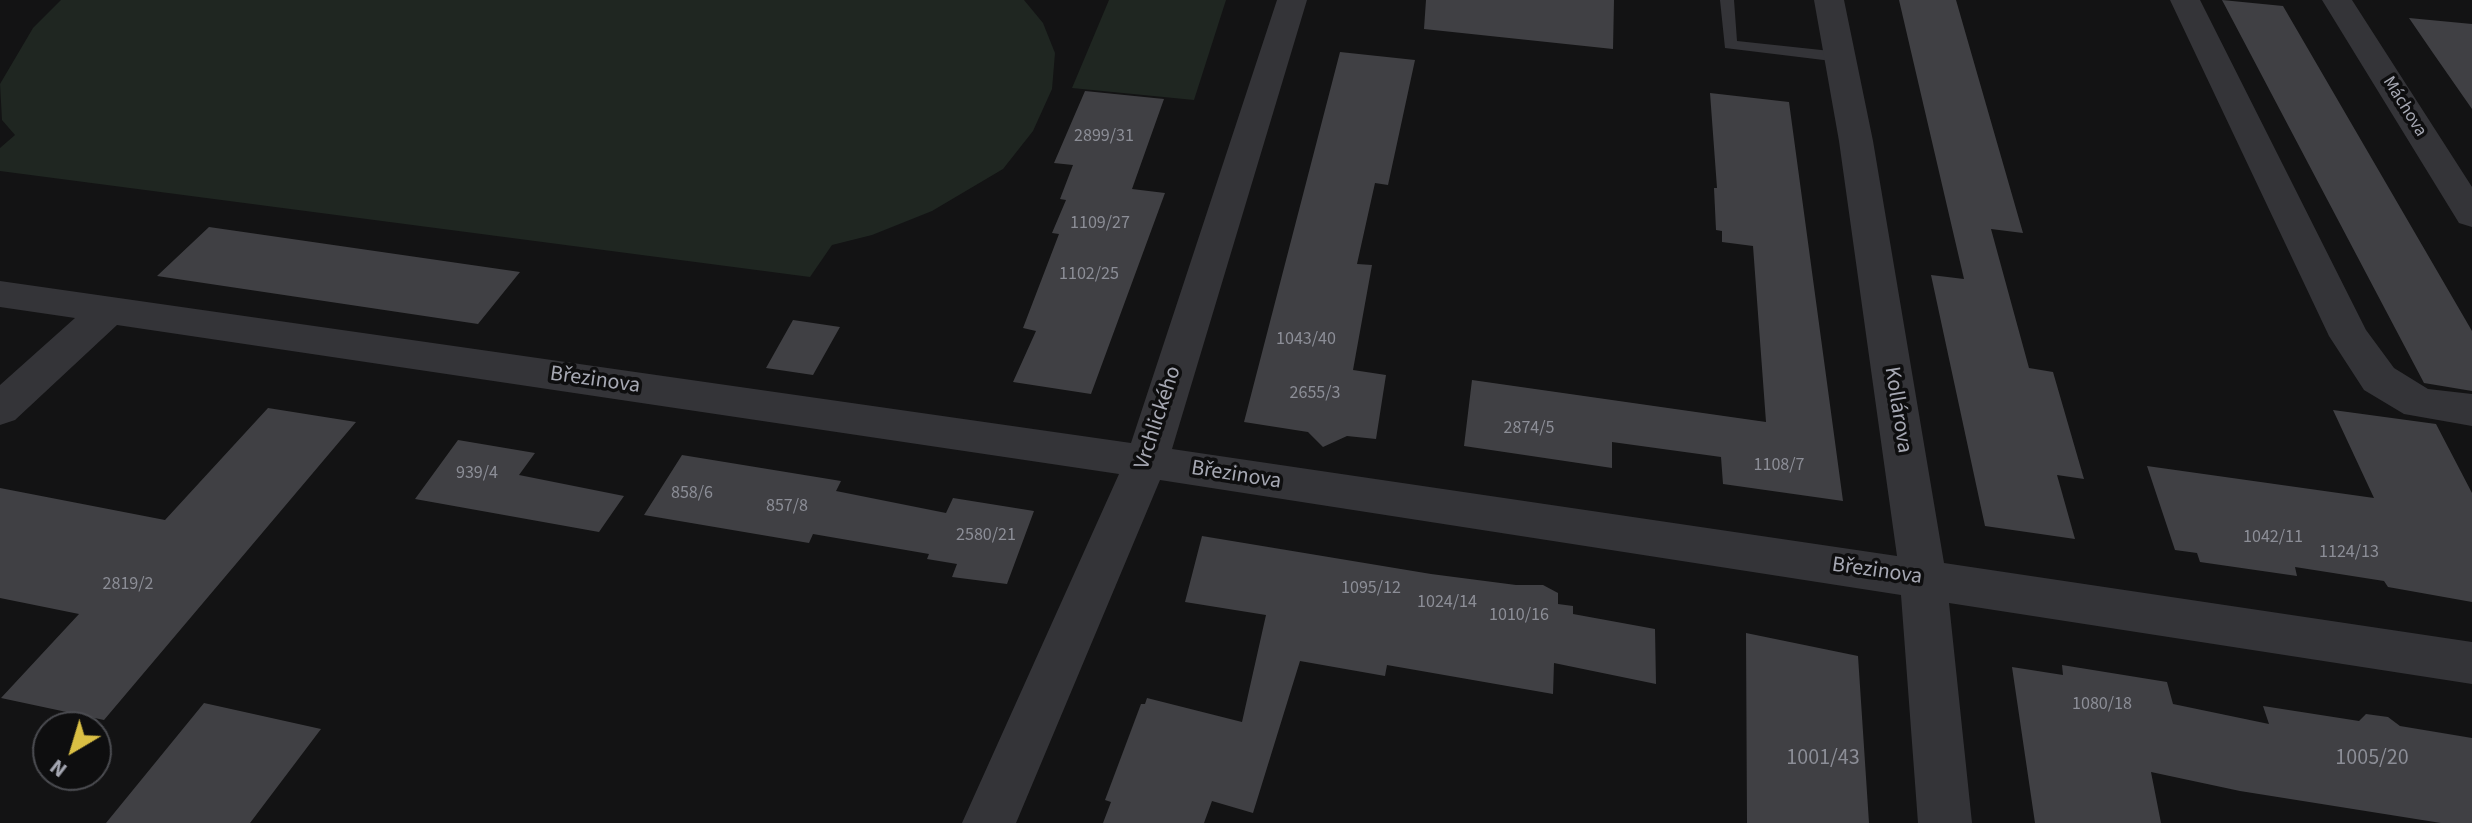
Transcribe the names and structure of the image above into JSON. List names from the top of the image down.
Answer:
{
  "streets": {
    "street": [
      "Máchova",
      "Březinova",
      "Kollárova",
      "Vrchlického"
    ]
  },
  "crossings": [
    ["Březinova", "Kollárova"],
    ["Březinova", "Vrchlického"]
  ],
  "house_numbers": [
    "2899/31",
    "1109/27",
    "1102/25",
    "1043/40",
    "2655/3",
    "2874/5",
    "1108/7",
    "939/4",
    "858/6",
    "857/8",
    "2580/21",
    "1042/11",
    "1124/13",
    "2819/2",
    "1095/12",
    "1024/14",
    "1010/16",
    "1080/18",
    "1001/43",
    "1005/20"
  ],
  "north": "bottom left"
}
